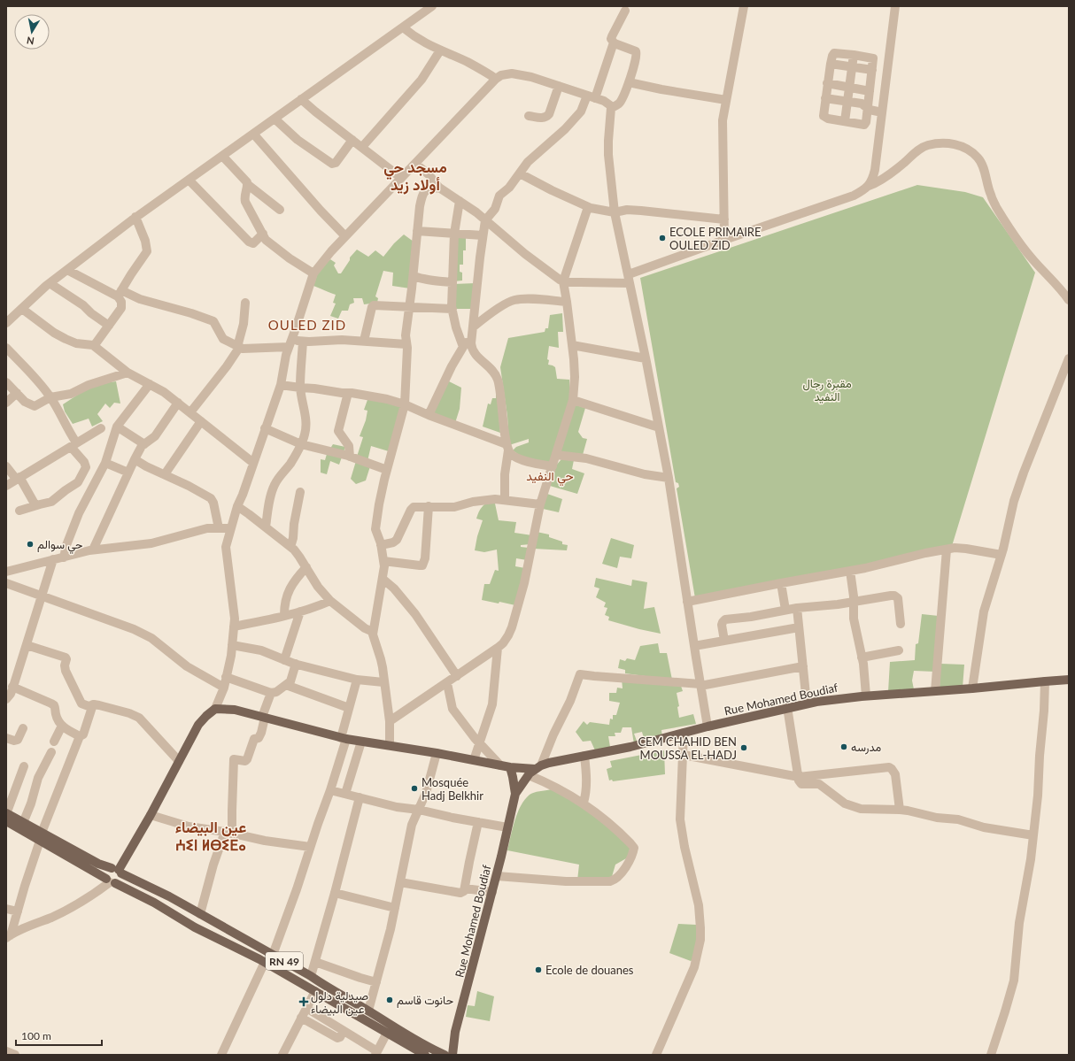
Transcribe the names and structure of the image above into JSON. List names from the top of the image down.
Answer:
{
  "streets": {
    "main road": ["Rue Mohamed Boudiaf", "RN 49"]
  },
  "districts": [
    "مسجد حي أولاد زيد",
    "OULED ZID",
    "حي النفيد",
    "عين البيضاء ⵄⵉⵏ ⵍⴱⵉⴹⴰ"
  ],
  "parks": ["مقبرة رجال النفيد"],
  "places": {
    "other": [
      "ECOLE PRIMAIRE OULED ZID",
      "حي سوالم",
      "مدرسه",
      "CEM CHAHID BEN MOUSSA EL-HADJ",
      "Mosquée Hadj Belkhir",
      "Ecole de douanes",
      "حانوت قاسم"
    ],
    "health": ["صيدلية دلول عين البيضاء"]
  },
  "scale_bar": "100 m",
  "north": "bottom"
}
